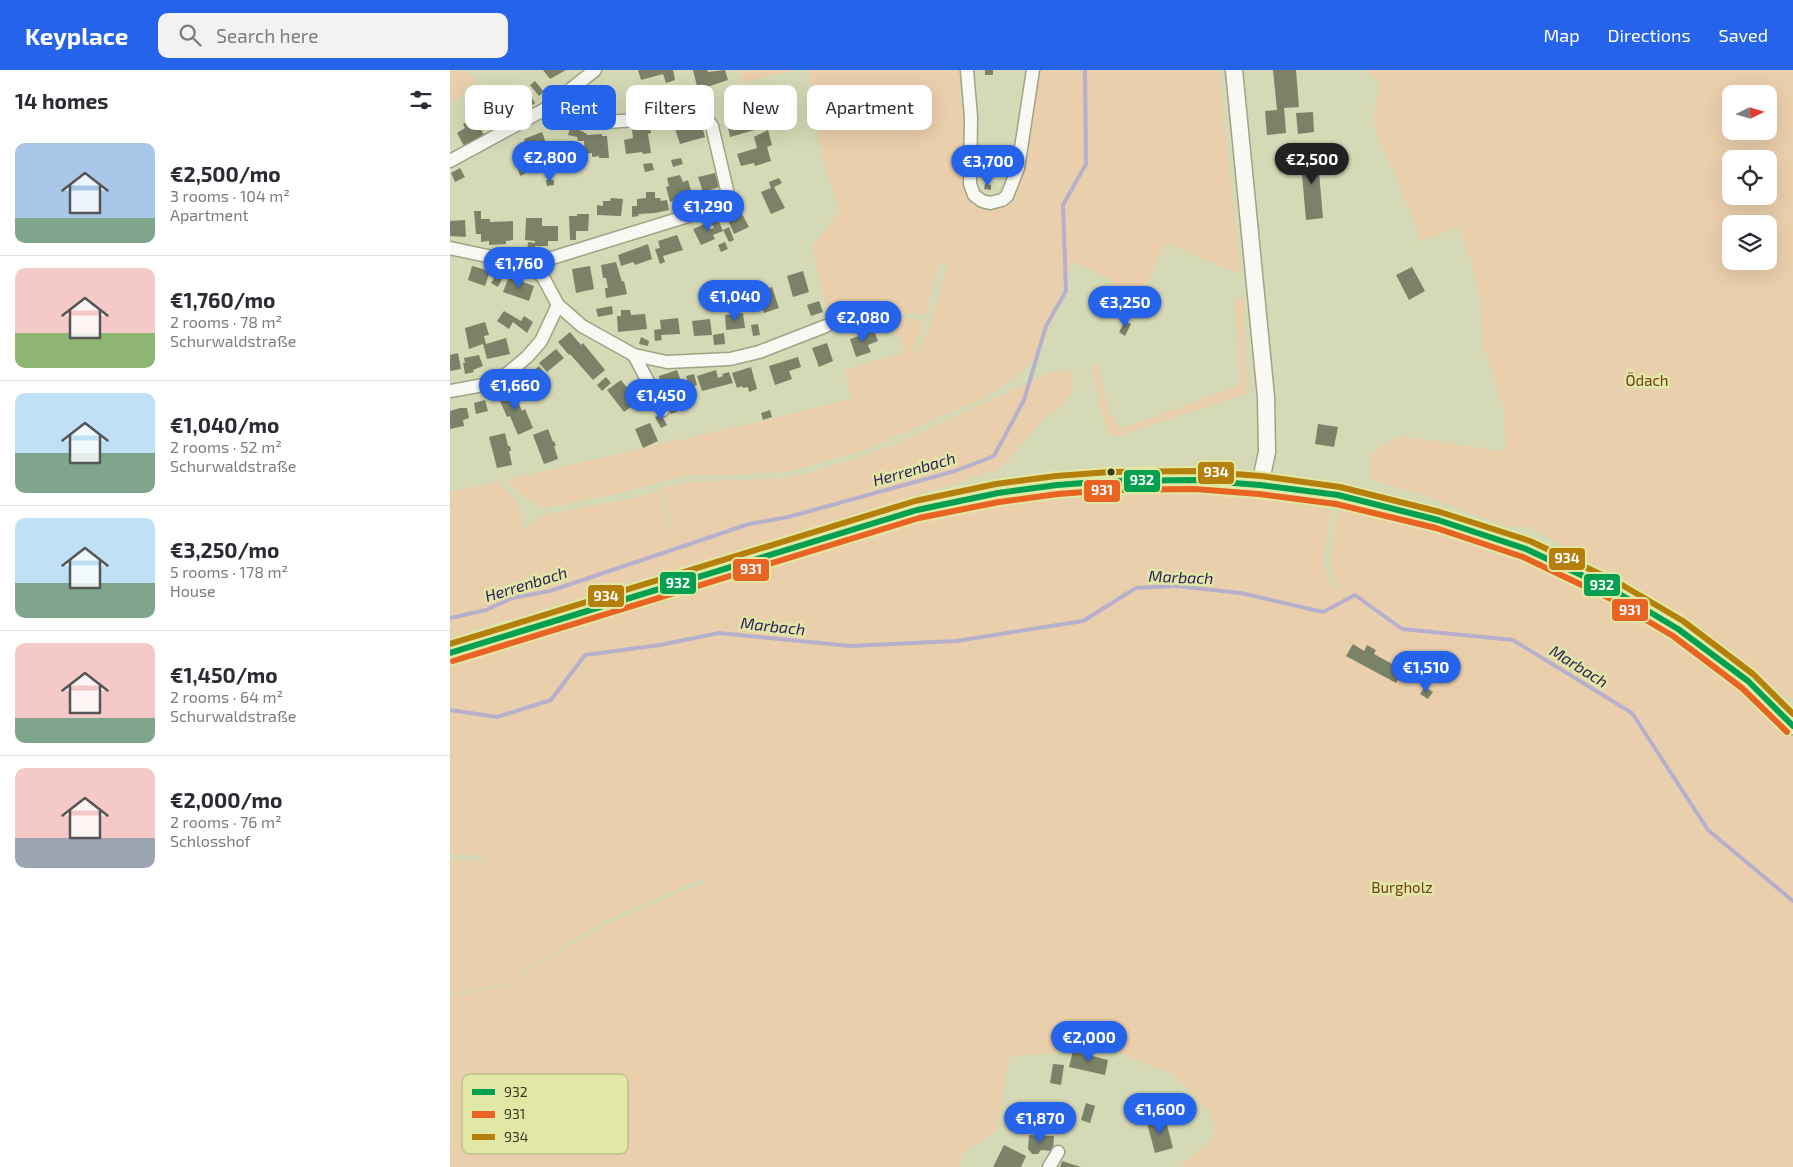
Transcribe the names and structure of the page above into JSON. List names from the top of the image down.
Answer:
{
  "water": ["Herrenbach", "Marbach"],
  "parks": ["Ödach", "Burgholz"],
  "lines": ["transit line 934", "transit line 932", "transit line 931"],
  "legend": ["932", "931", "934"],
  "north": "right",
  "page": {
    "header": "Keyplace",
    "search": "Search here",
    "nav": ["Map", "Directions", "Saved"],
    "heading": "14 homes",
    "chip": [
      "Buy",
      "Rent",
      "Filters",
      "New",
      "Apartment"
    ],
    "list": [
      {
        "name": "€2,500/mo",
        "note": "3 rooms · 104 m² · Apartment"
      },
      {
        "name": "€1,760/mo",
        "note": "2 rooms · 78 m² · Schurwaldstraße"
      },
      {
        "name": "€1,040/mo",
        "note": "2 rooms · 52 m² · Schurwaldstraße"
      },
      {
        "name": "€3,250/mo",
        "note": "5 rooms · 178 m² · House"
      },
      {
        "name": "€1,450/mo",
        "note": "2 rooms · 64 m² · Schurwaldstraße"
      },
      {
        "name": "€2,000/mo",
        "note": "2 rooms · 76 m² · Schlosshof"
      }
    ],
    "price": [
      "€2,800",
      "€2,500",
      "€3,700",
      "€1,290",
      "€1,760",
      "€1,040",
      "€3,250",
      "€2,080",
      "€1,660",
      "€1,450",
      "€1,510",
      "€2,000",
      "€1,600",
      "€1,870"
    ]
  }
}
